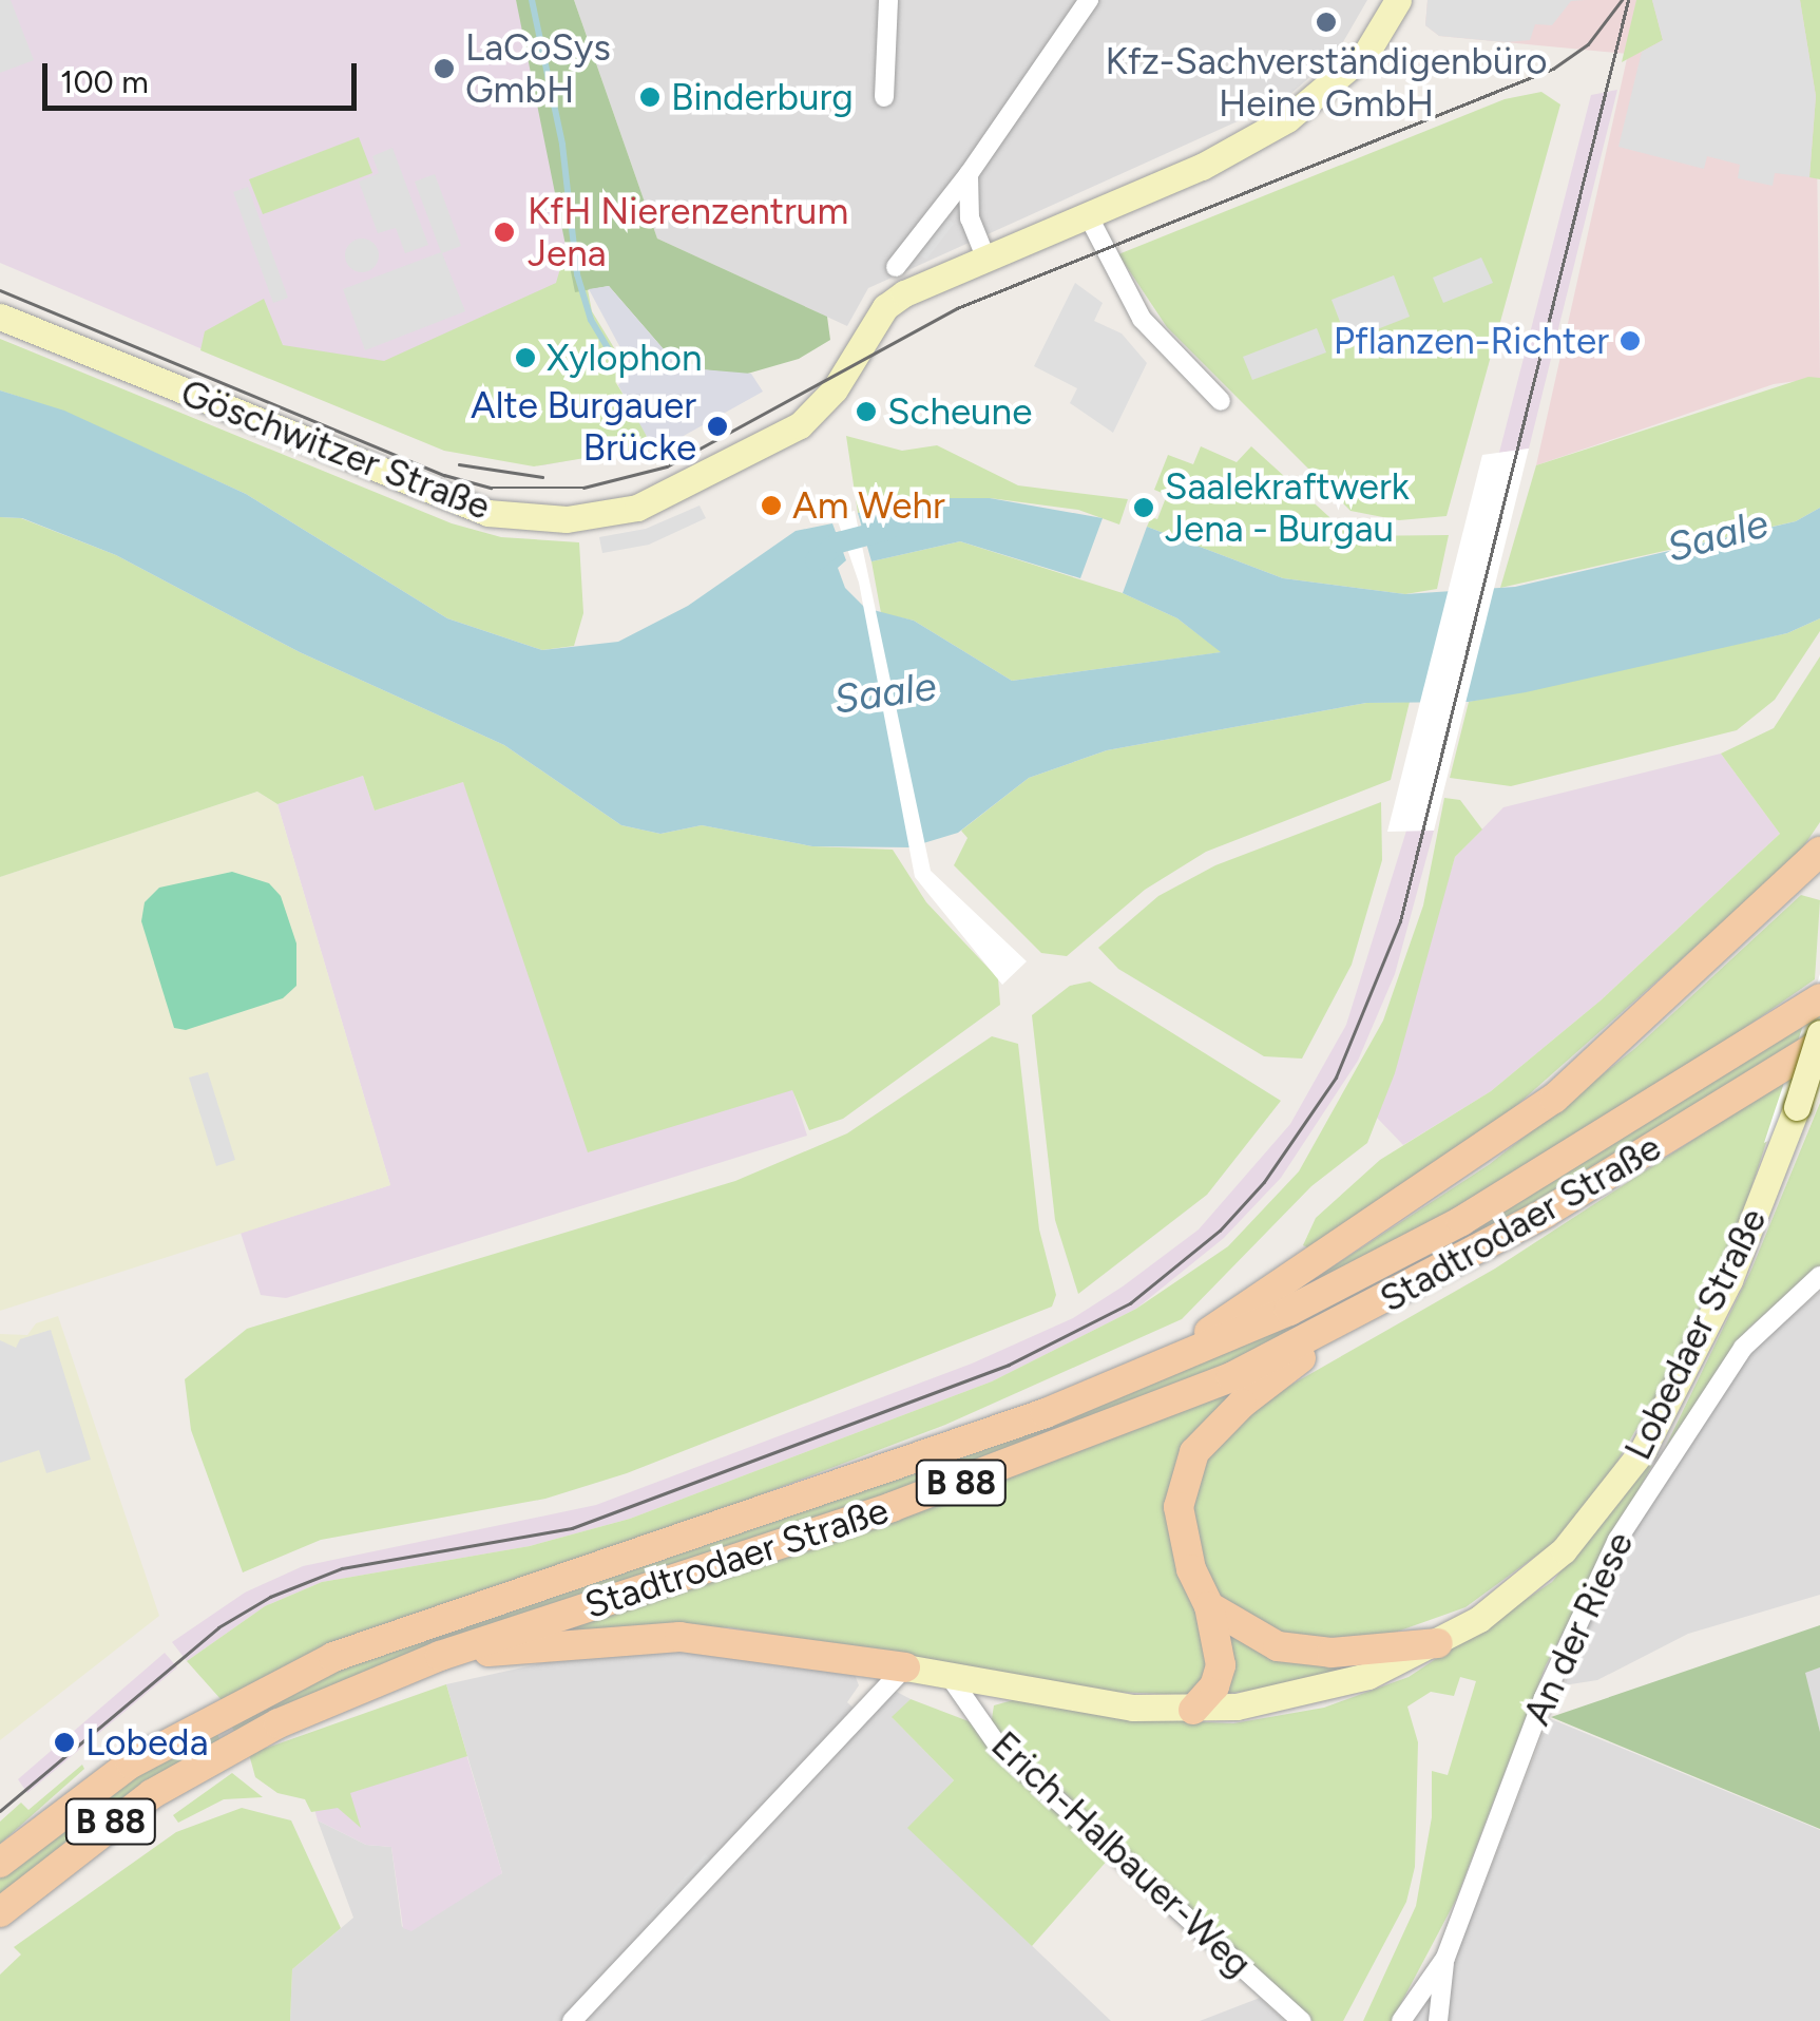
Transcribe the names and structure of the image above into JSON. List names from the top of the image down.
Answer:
{
  "streets": {
    "main road": [
      "Göschwitzer Straße",
      "Stadtrodaer Straße",
      "Lobedaer Straße",
      "B 88"
    ],
    "street": ["An der Riese", "Erich-Halbauer-Weg"]
  },
  "crossings": [
    ["Lobedaer Straße", "Erich-Halbauer-Weg"]
  ],
  "water": ["Saale"],
  "places": [
    "Kfz-Sachverständigenbüro Heine GmbH",
    "LaCoSys GmbH",
    "Binderburg",
    "KfH Nierenzentrum Jena",
    "Pflanzen-Richter",
    "Xylophon",
    "Scheune",
    "Alte Burgauer Brücke",
    "Am Wehr",
    "Saalekraftwerk Jena - Burgau",
    "Lobeda"
  ],
  "scale_bar": "100 m"
}
